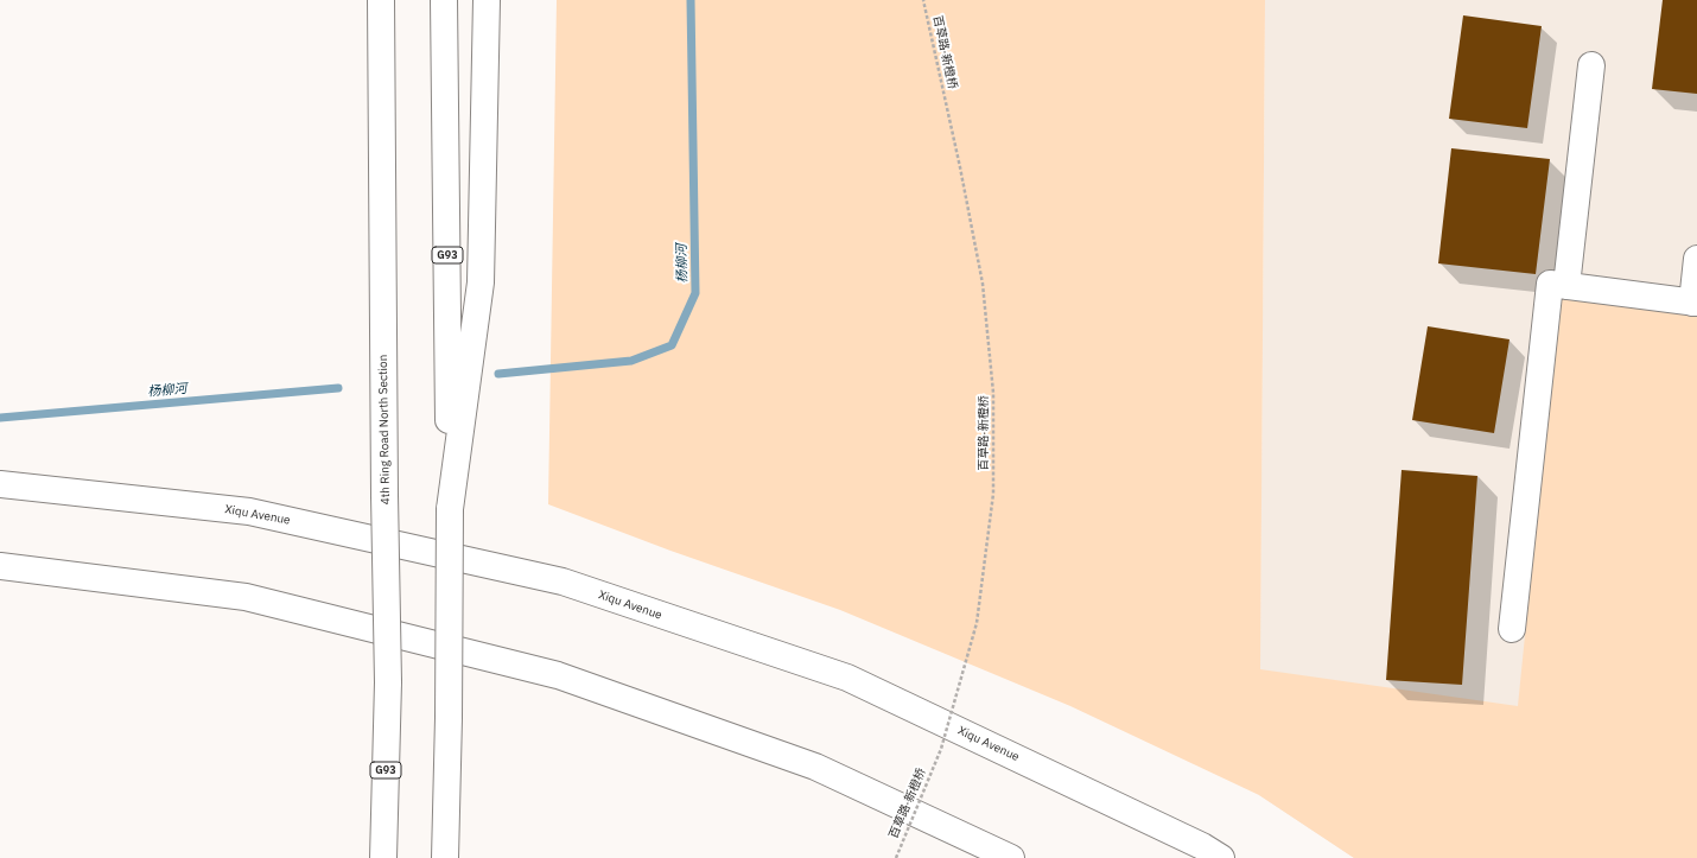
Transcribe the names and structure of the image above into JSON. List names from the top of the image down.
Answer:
{
  "streets": {
    "main road": ["G93", "4th Ring Road North Section", "Xiqu Avenue"],
    "path": ["百草路·新橙桥"]
  },
  "water": ["杨柳河"]
}
